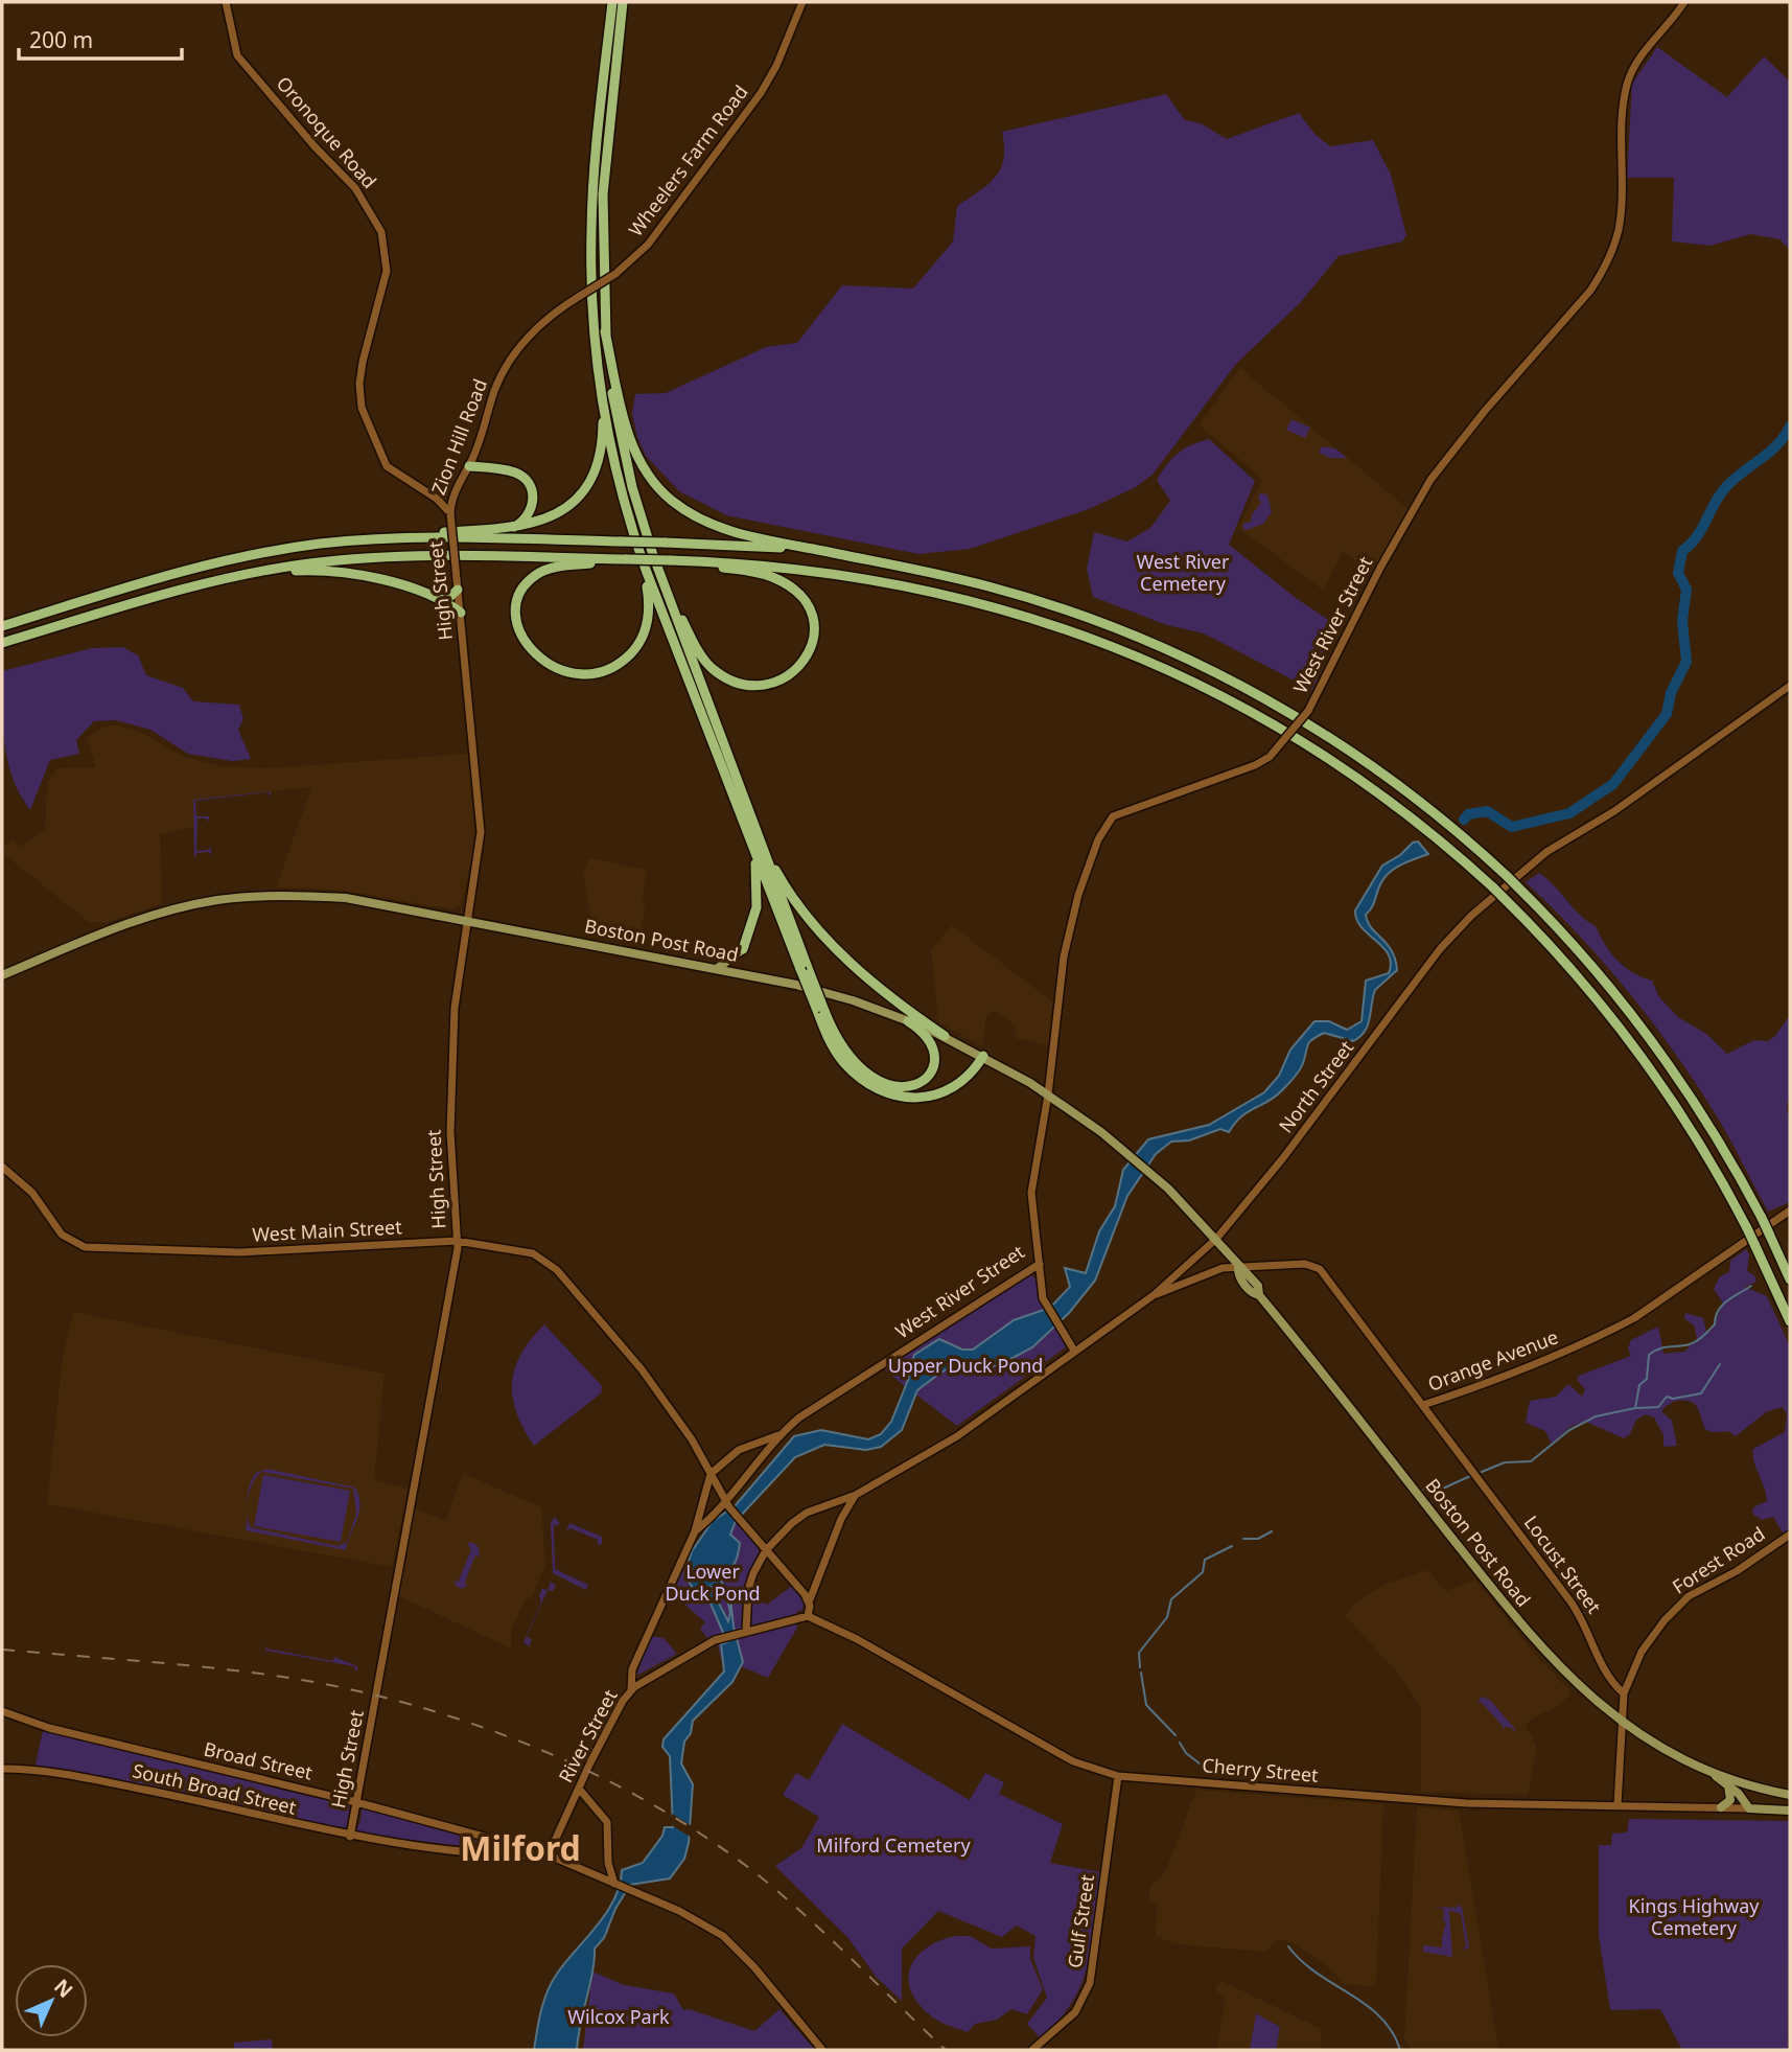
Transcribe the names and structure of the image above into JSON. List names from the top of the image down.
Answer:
{
  "streets": {
    "main road": [
      "Oronoque Road",
      "Wheelers Farm Road",
      "Zion Hill Road",
      "High Street",
      "West River Street",
      "Boston Post Road",
      "North Street",
      "West Main Street",
      "Orange Avenue",
      "Forest Road",
      "Locust Street",
      "River Street",
      "Broad Street",
      "Cherry Street",
      "South Broad Street",
      "Gulf Street"
    ]
  },
  "crossings": [
    ["Oronoque Road", "Zion Hill Road"],
    ["Oronoque Road", "High Street"],
    ["Wheelers Farm Road", "Zion Hill Road"],
    ["Zion Hill Road", "High Street"],
    ["High Street", "Boston Post Road"],
    ["High Street", "West Main Street"],
    ["High Street", "Broad Street"],
    ["High Street", "South Broad Street"],
    ["West River Street", "Boston Post Road"],
    ["West River Street", "West Main Street"],
    ["West River Street", "River Street"],
    ["Boston Post Road", "North Street"],
    ["Boston Post Road", "Orange Avenue"],
    ["Boston Post Road", "Cherry Street"],
    ["North Street", "West Main Street"],
    ["North Street", "Orange Avenue"],
    ["North Street", "River Street"],
    ["Orange Avenue", "Locust Street"],
    ["Forest Road", "Locust Street"],
    ["River Street", "Broad Street"],
    ["River Street", "Cherry Street"],
    ["River Street", "South Broad Street"],
    ["Broad Street", "South Broad Street"],
    ["Cherry Street", "Gulf Street"]
  ],
  "districts": ["Milford"],
  "parks": [
    "West River Cemetery",
    "Upper Duck Pond",
    "Lower Duck Pond",
    "Milford Cemetery",
    "Kings Highway Cemetery",
    "Wilcox Park"
  ],
  "scale_bar": "200 m",
  "north": "top right"
}
